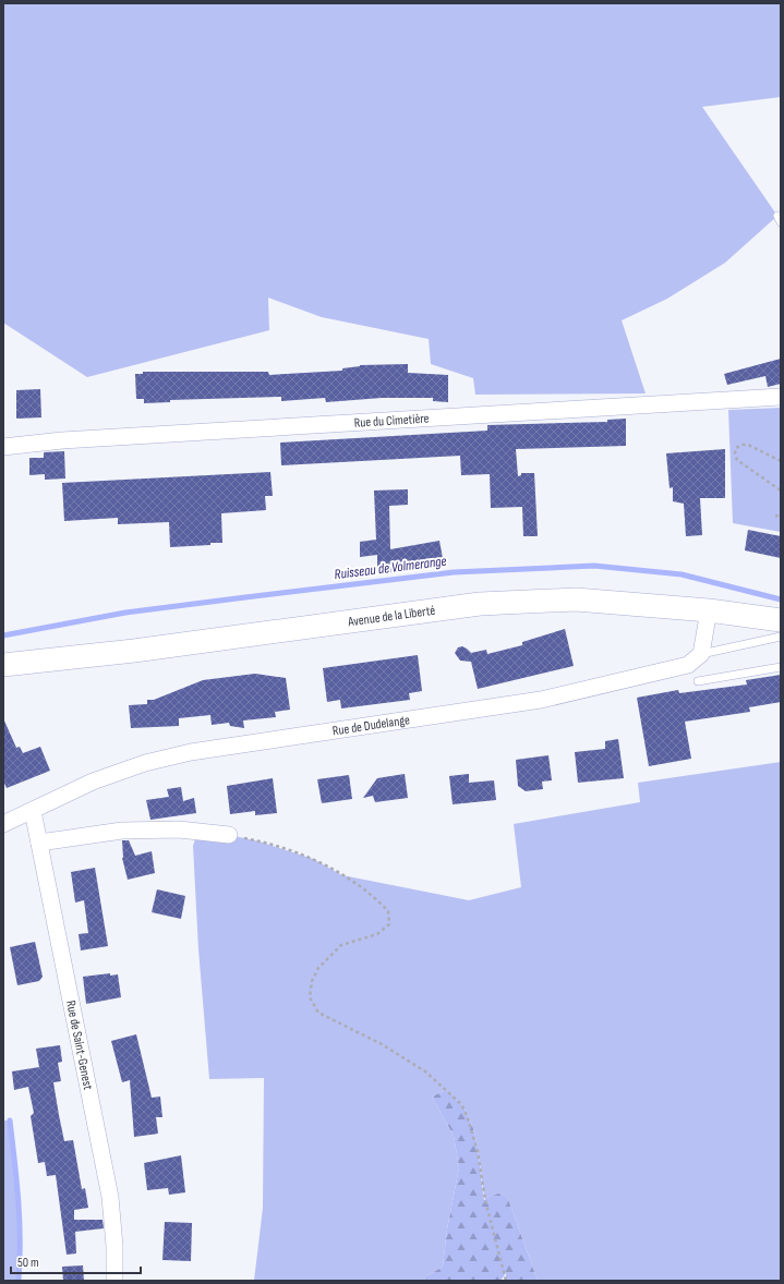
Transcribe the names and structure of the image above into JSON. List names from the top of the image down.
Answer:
{
  "streets": {
    "main road": ["Avenue de la Liberté"],
    "street": ["Rue du Cimetière", "Rue de Dudelange", "Rue de Saint-Genest"]
  },
  "crossings": [
    ["Rue de Dudelange", "Rue de Saint-Genest"]
  ],
  "water": ["Ruisseau de Volmerange"],
  "scale_bar": "50 m"
}
